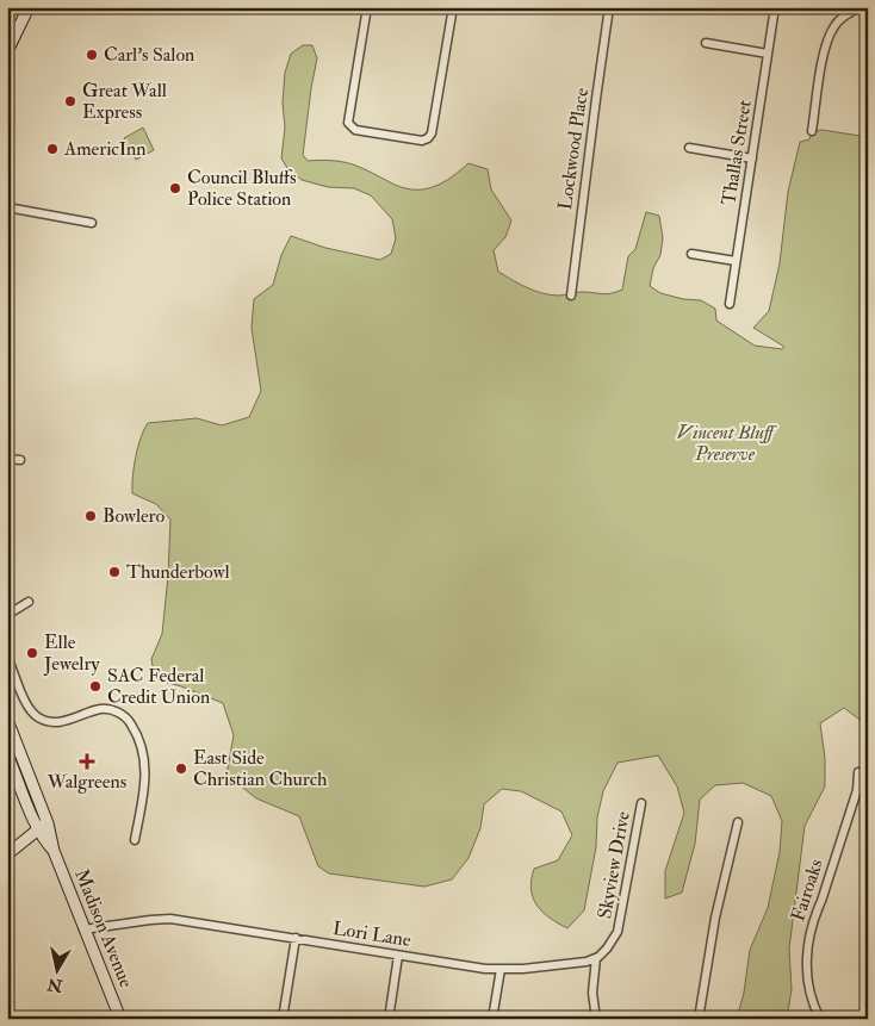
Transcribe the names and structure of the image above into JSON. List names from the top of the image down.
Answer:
{
  "streets": {
    "main road": ["Madison Avenue"],
    "street": [
      "Lockwood Place",
      "Thallas Street",
      "Skyview Drive",
      "Fairoaks",
      "Lori Lane"
    ]
  },
  "crossings": [
    ["Skyview Drive", "Lori Lane"],
    ["Madison Avenue", "Lori Lane"]
  ],
  "parks": ["Vincent Bluff Preserve"],
  "places": {
    "other": [
      "Carl's Salon",
      "Great Wall Express",
      "AmericInn",
      "Council Bluffs Police Station",
      "Bowlero",
      "Thunderbowl",
      "Elle Jewelry",
      "SAC Federal Credit Union",
      "East Side Christian Church"
    ],
    "health": ["Walgreens"]
  },
  "north": "bottom"
}
